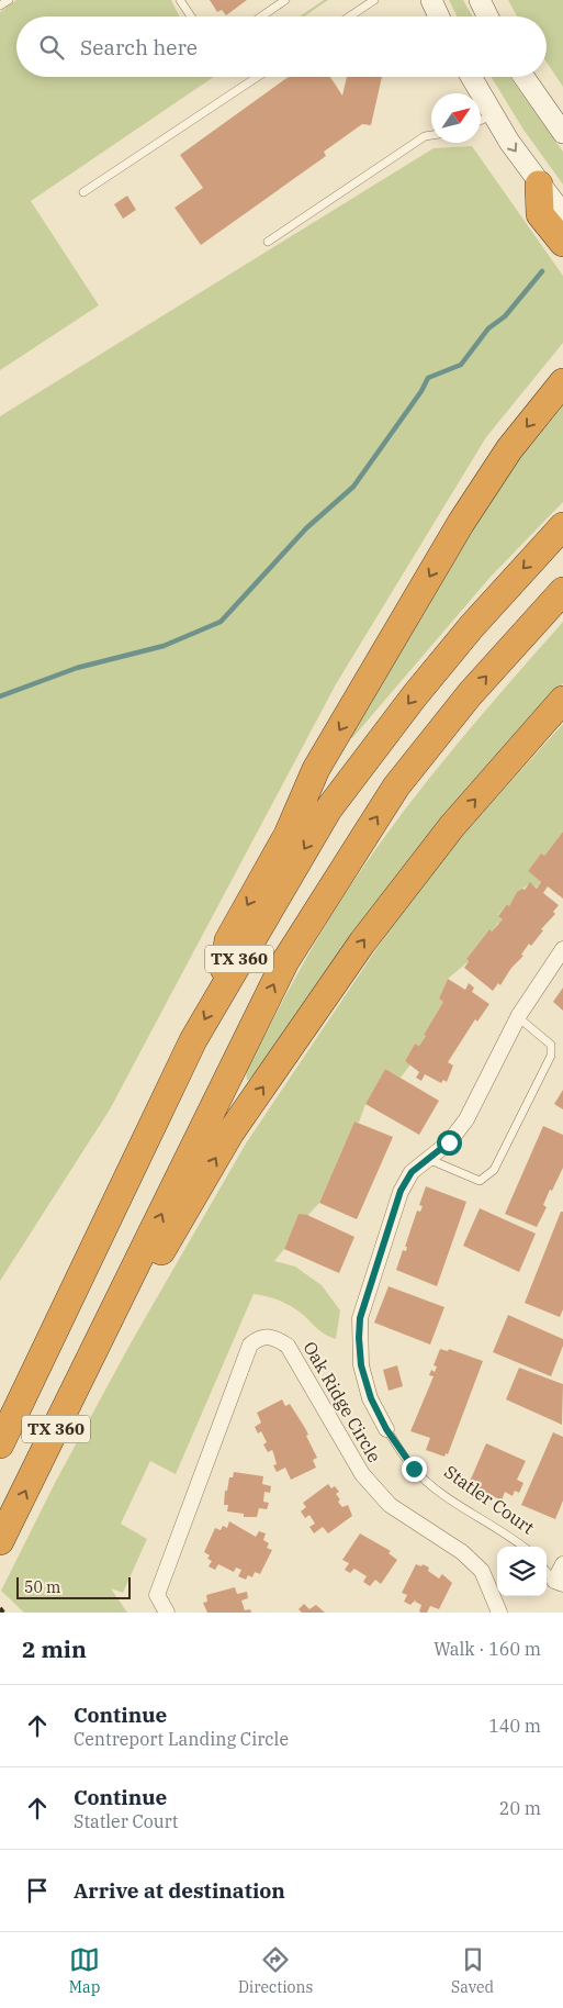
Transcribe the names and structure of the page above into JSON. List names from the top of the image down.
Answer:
{
  "streets": {
    "highway": ["TX 360"],
    "street": ["Oak Ridge Circle"],
    "lane": ["Statler Court"]
  },
  "scale_bar": "50 m",
  "north": "top right",
  "page": {
    "search": "Search here",
    "scale": "50 m",
    "heading": ["2 min", "Walk · 160 m"],
    "list": [
      ["Continue", "Centreport Landing Circle", "140 m"],
      ["Continue", "Statler Court", "20 m"],
      "Arrive at destination"
    ],
    "nav": ["Map", "Directions", "Saved"]
  }
}
